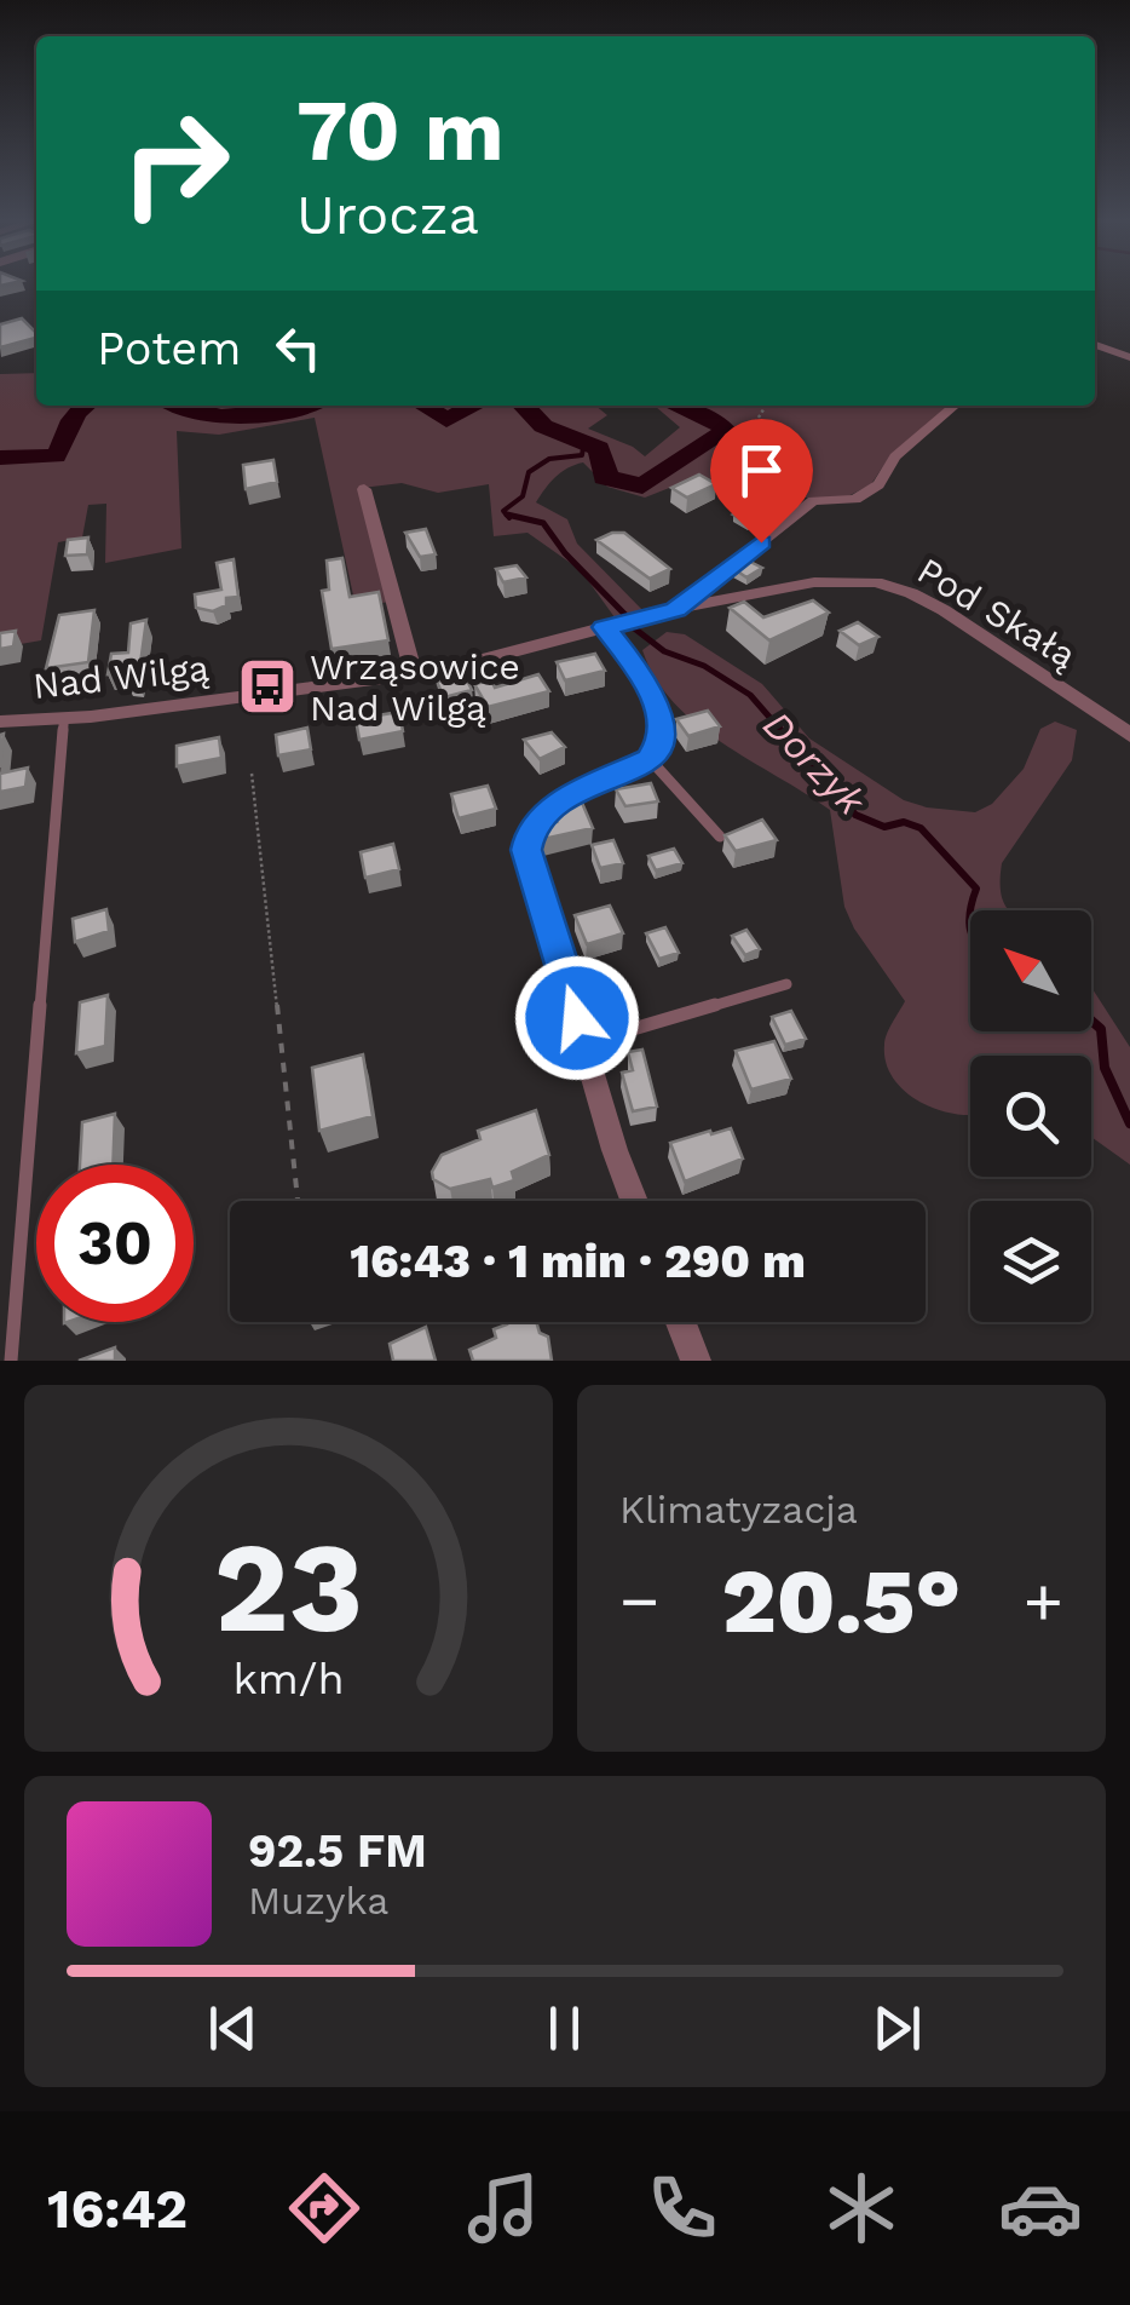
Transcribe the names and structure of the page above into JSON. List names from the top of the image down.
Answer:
{
  "streets": {
    "street": ["Pod Skałą", "Nad Wilgą"]
  },
  "crossings": [
    ["Pod Skałą", "Nad Wilgą"]
  ],
  "water": ["Dorzyk"],
  "places": {
    "bus stop": ["Wrząsowice Nad Wilgą"]
  },
  "north": "top left",
  "page": {
    "turn": ["70 m", "Urocza"],
    "then": "Potem",
    "limit": "30",
    "trip": "16:43 · 1 min · 290 m",
    "tile": "Klimatyzacja",
    "heat": ["−", "20.5°", "+"],
    "song": ["92.5 FM", "Muzyka"],
    "tabs": "16:42",
    "gauge": ["23", "km/h"]
  }
}
